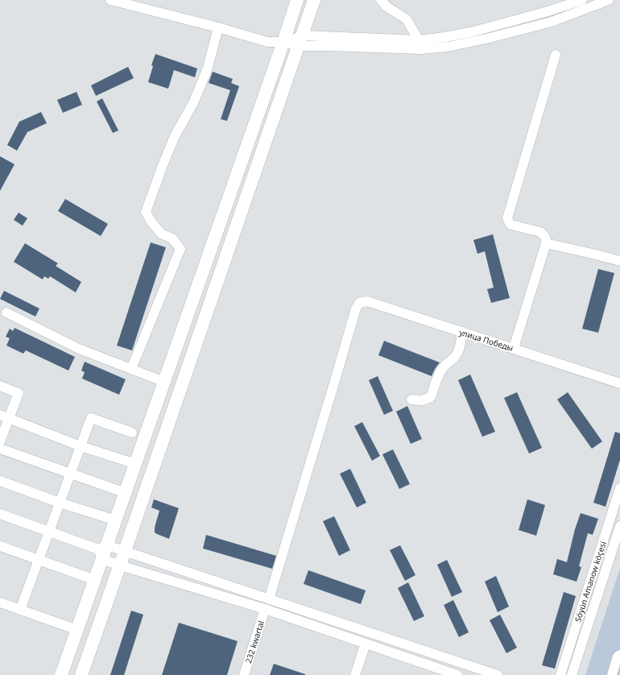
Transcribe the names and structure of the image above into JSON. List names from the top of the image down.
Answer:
{
  "streets": {
    "street": ["улица Победы", "Söyün Amanow köçesi", "232 kwartal"]
  }
}
